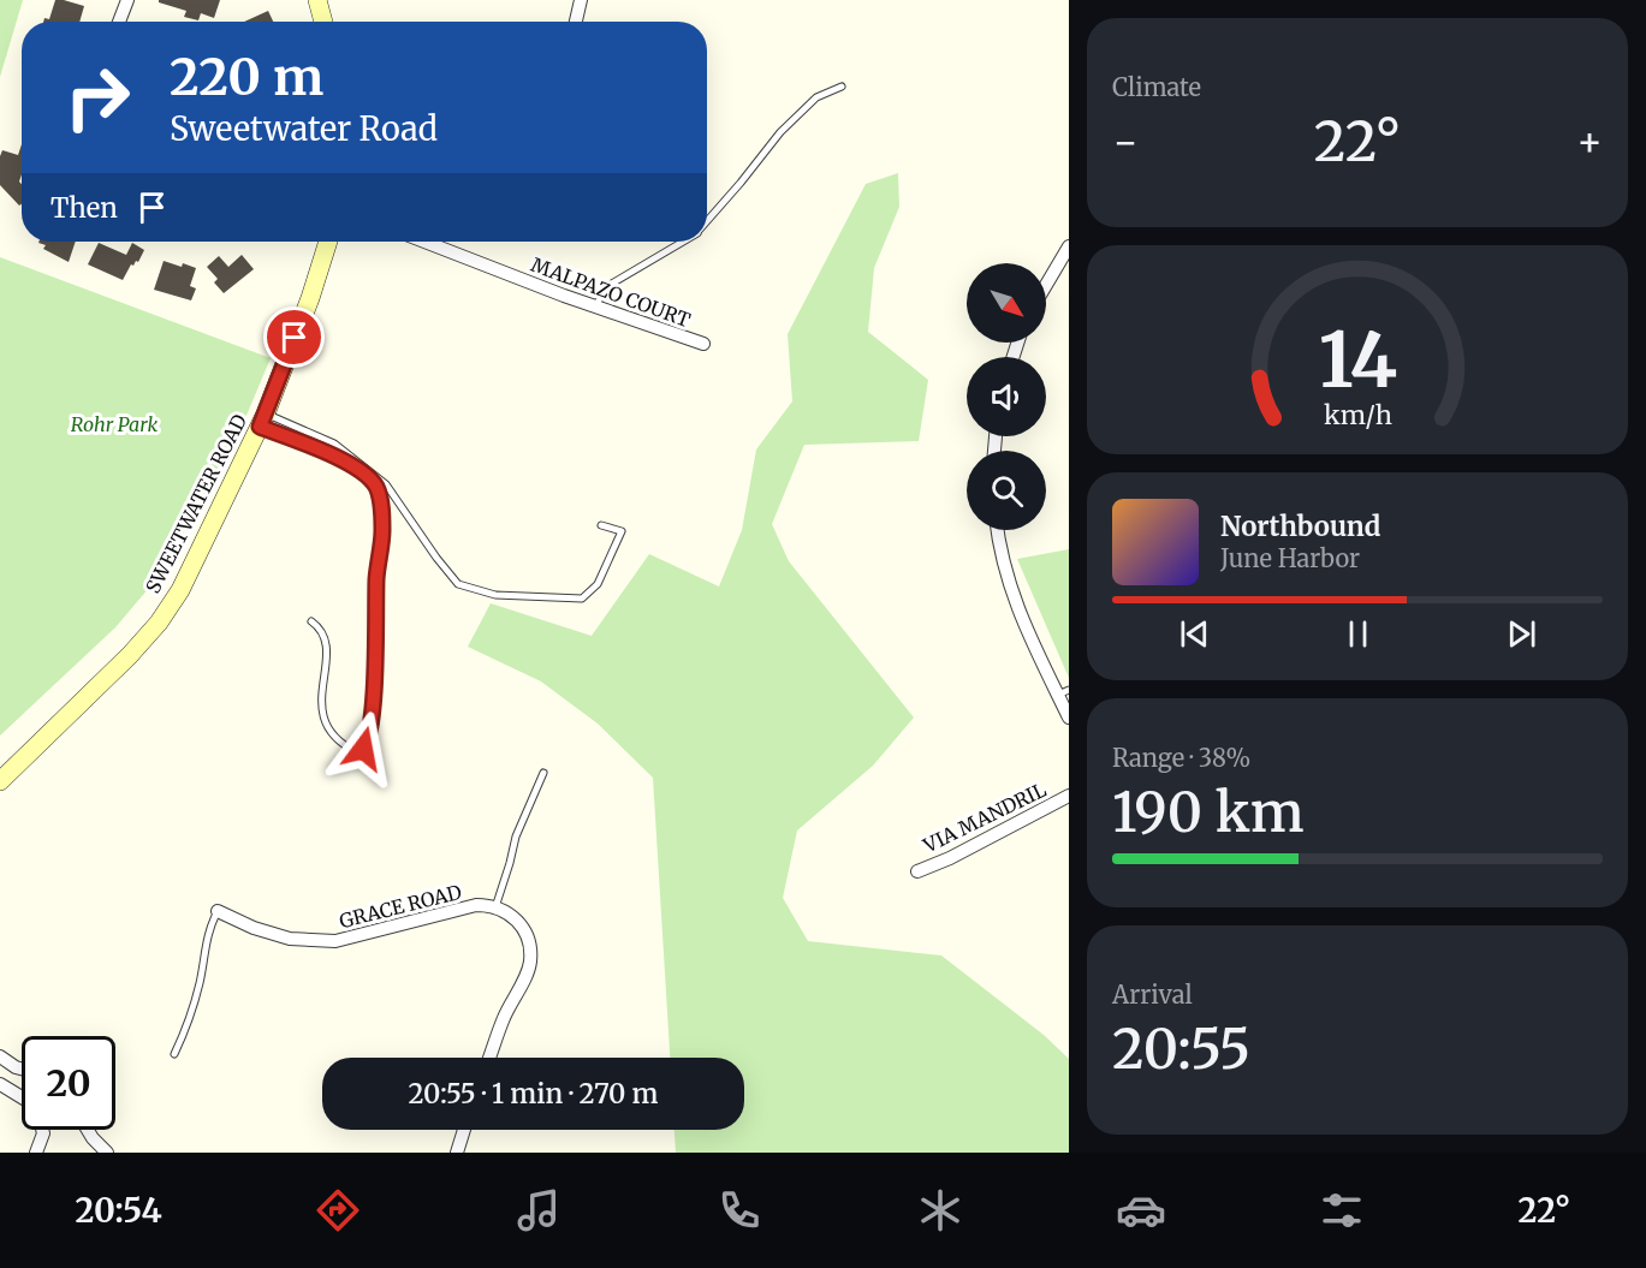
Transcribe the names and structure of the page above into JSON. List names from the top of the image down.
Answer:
{
  "streets": {
    "main road": ["SWEETWATER ROAD"],
    "street": ["MALPAZO COURT", "VIA MANDRIL", "GRACE ROAD"]
  },
  "parks": ["Rohr Park"],
  "north": "bottom right",
  "page": {
    "tile": [
      "Climate",
      ["Range · 38%", "190 km"],
      ["Arrival", "20:55"]
    ],
    "turn": ["220 m", "Sweetwater Road"],
    "heat": ["−", "22°", "+"],
    "then": "Then",
    "song": ["Northbound", "June Harbor"],
    "limit": "20",
    "trip": "20:55 · 1 min · 270 m",
    "tabs": ["20:54", "22°"],
    "gauge": ["14", "km/h"]
  }
}
